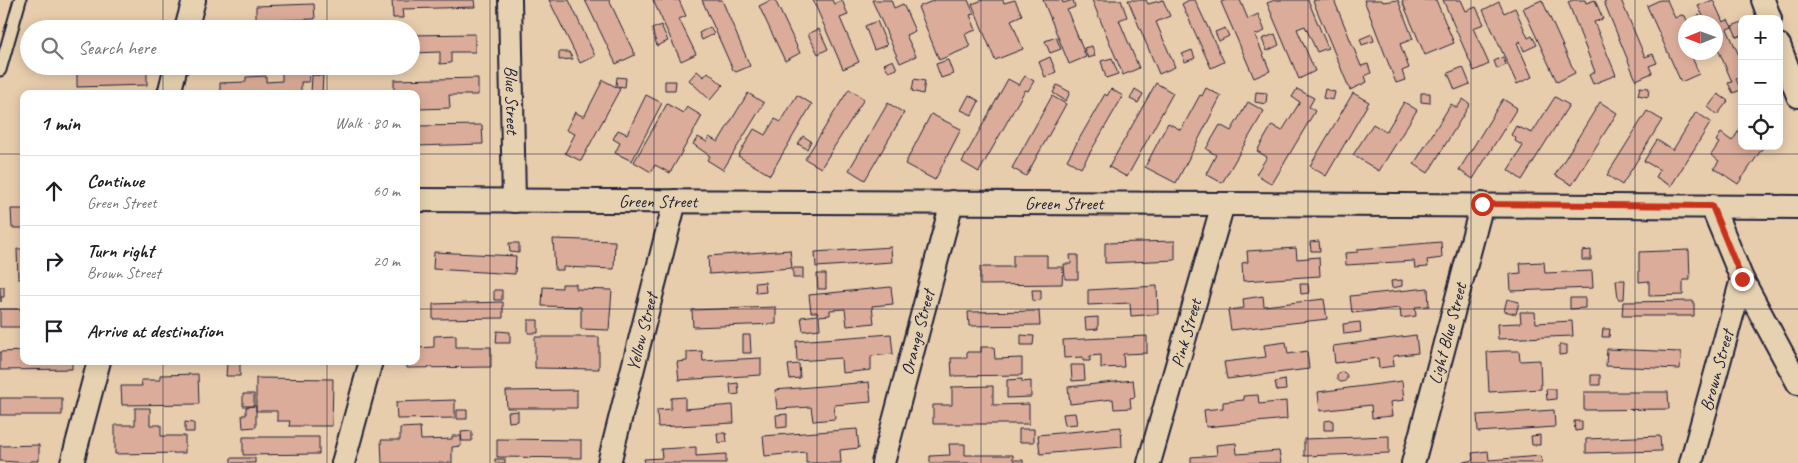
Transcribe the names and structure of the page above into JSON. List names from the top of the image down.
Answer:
{
  "streets": {
    "street": [
      "Blue Street",
      "Green Street",
      "Yellow Street",
      "Orange Street",
      "Pink Street",
      "Light Blue Street",
      "Brown Street"
    ]
  },
  "crossings": [
    ["Blue Street", "Green Street"],
    ["Green Street", "Yellow Street"],
    ["Green Street", "Orange Street"],
    ["Green Street", "Pink Street"],
    ["Green Street", "Light Blue Street"]
  ],
  "north": "left",
  "page": {
    "map_buttons": ["+", "−"],
    "search": "Search here",
    "heading": ["1 min", "Walk · 80 m"],
    "list": [
      ["Continue", "Green Street", "60 m"],
      ["Turn right", "Brown Street", "20 m"],
      "Arrive at destination"
    ]
  }
}
